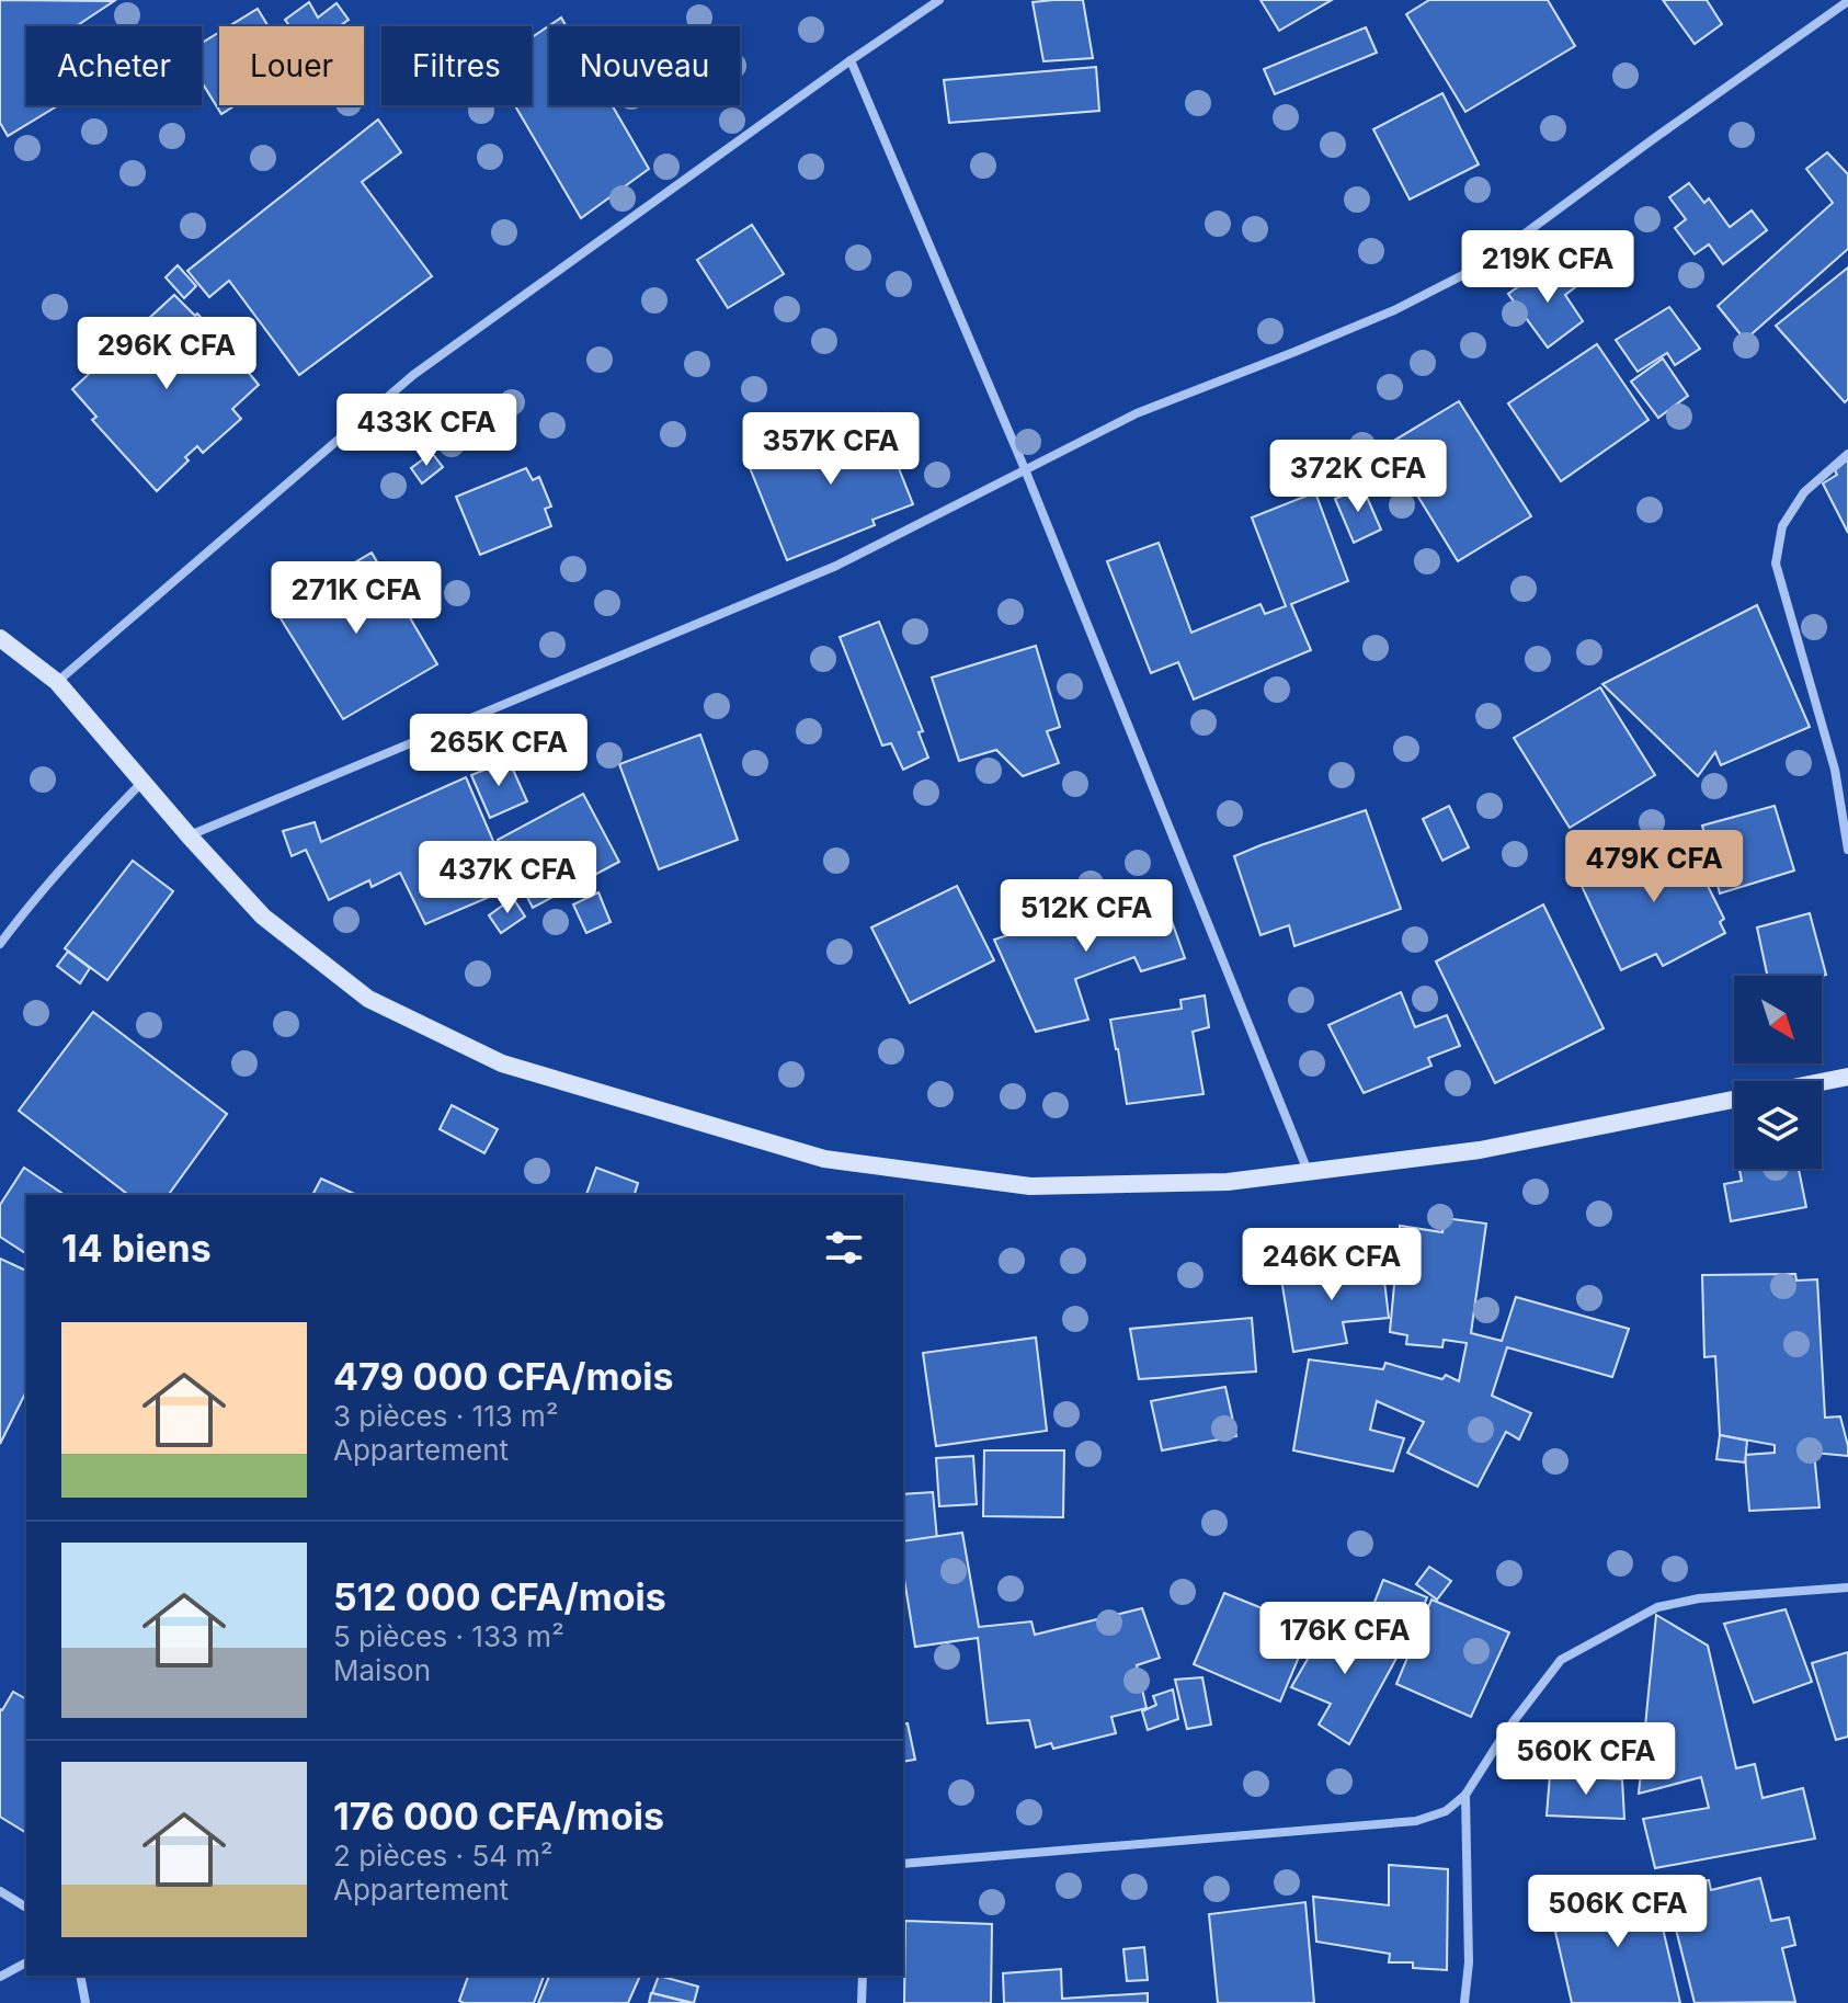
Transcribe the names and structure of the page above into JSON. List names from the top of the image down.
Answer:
{
  "north": "bottom right",
  "page": {
    "chip": [
      "Acheter",
      "Louer",
      "Filtres",
      "Nouveau"
    ],
    "price": [
      "219K CFA",
      "296K CFA",
      "433K CFA",
      "357K CFA",
      "372K CFA",
      "271K CFA",
      "265K CFA",
      "479K CFA",
      "437K CFA",
      "512K CFA",
      "246K CFA",
      "176K CFA",
      "560K CFA",
      "506K CFA"
    ],
    "heading": "14 biens",
    "list": [
      {
        "name": "479 000 CFA/mois",
        "note": "3 pièces · 113 m² · Appartement"
      },
      {
        "name": "512 000 CFA/mois",
        "note": "5 pièces · 133 m² · Maison"
      },
      {
        "name": "176 000 CFA/mois",
        "note": "2 pièces · 54 m² · Appartement"
      }
    ]
  }
}
